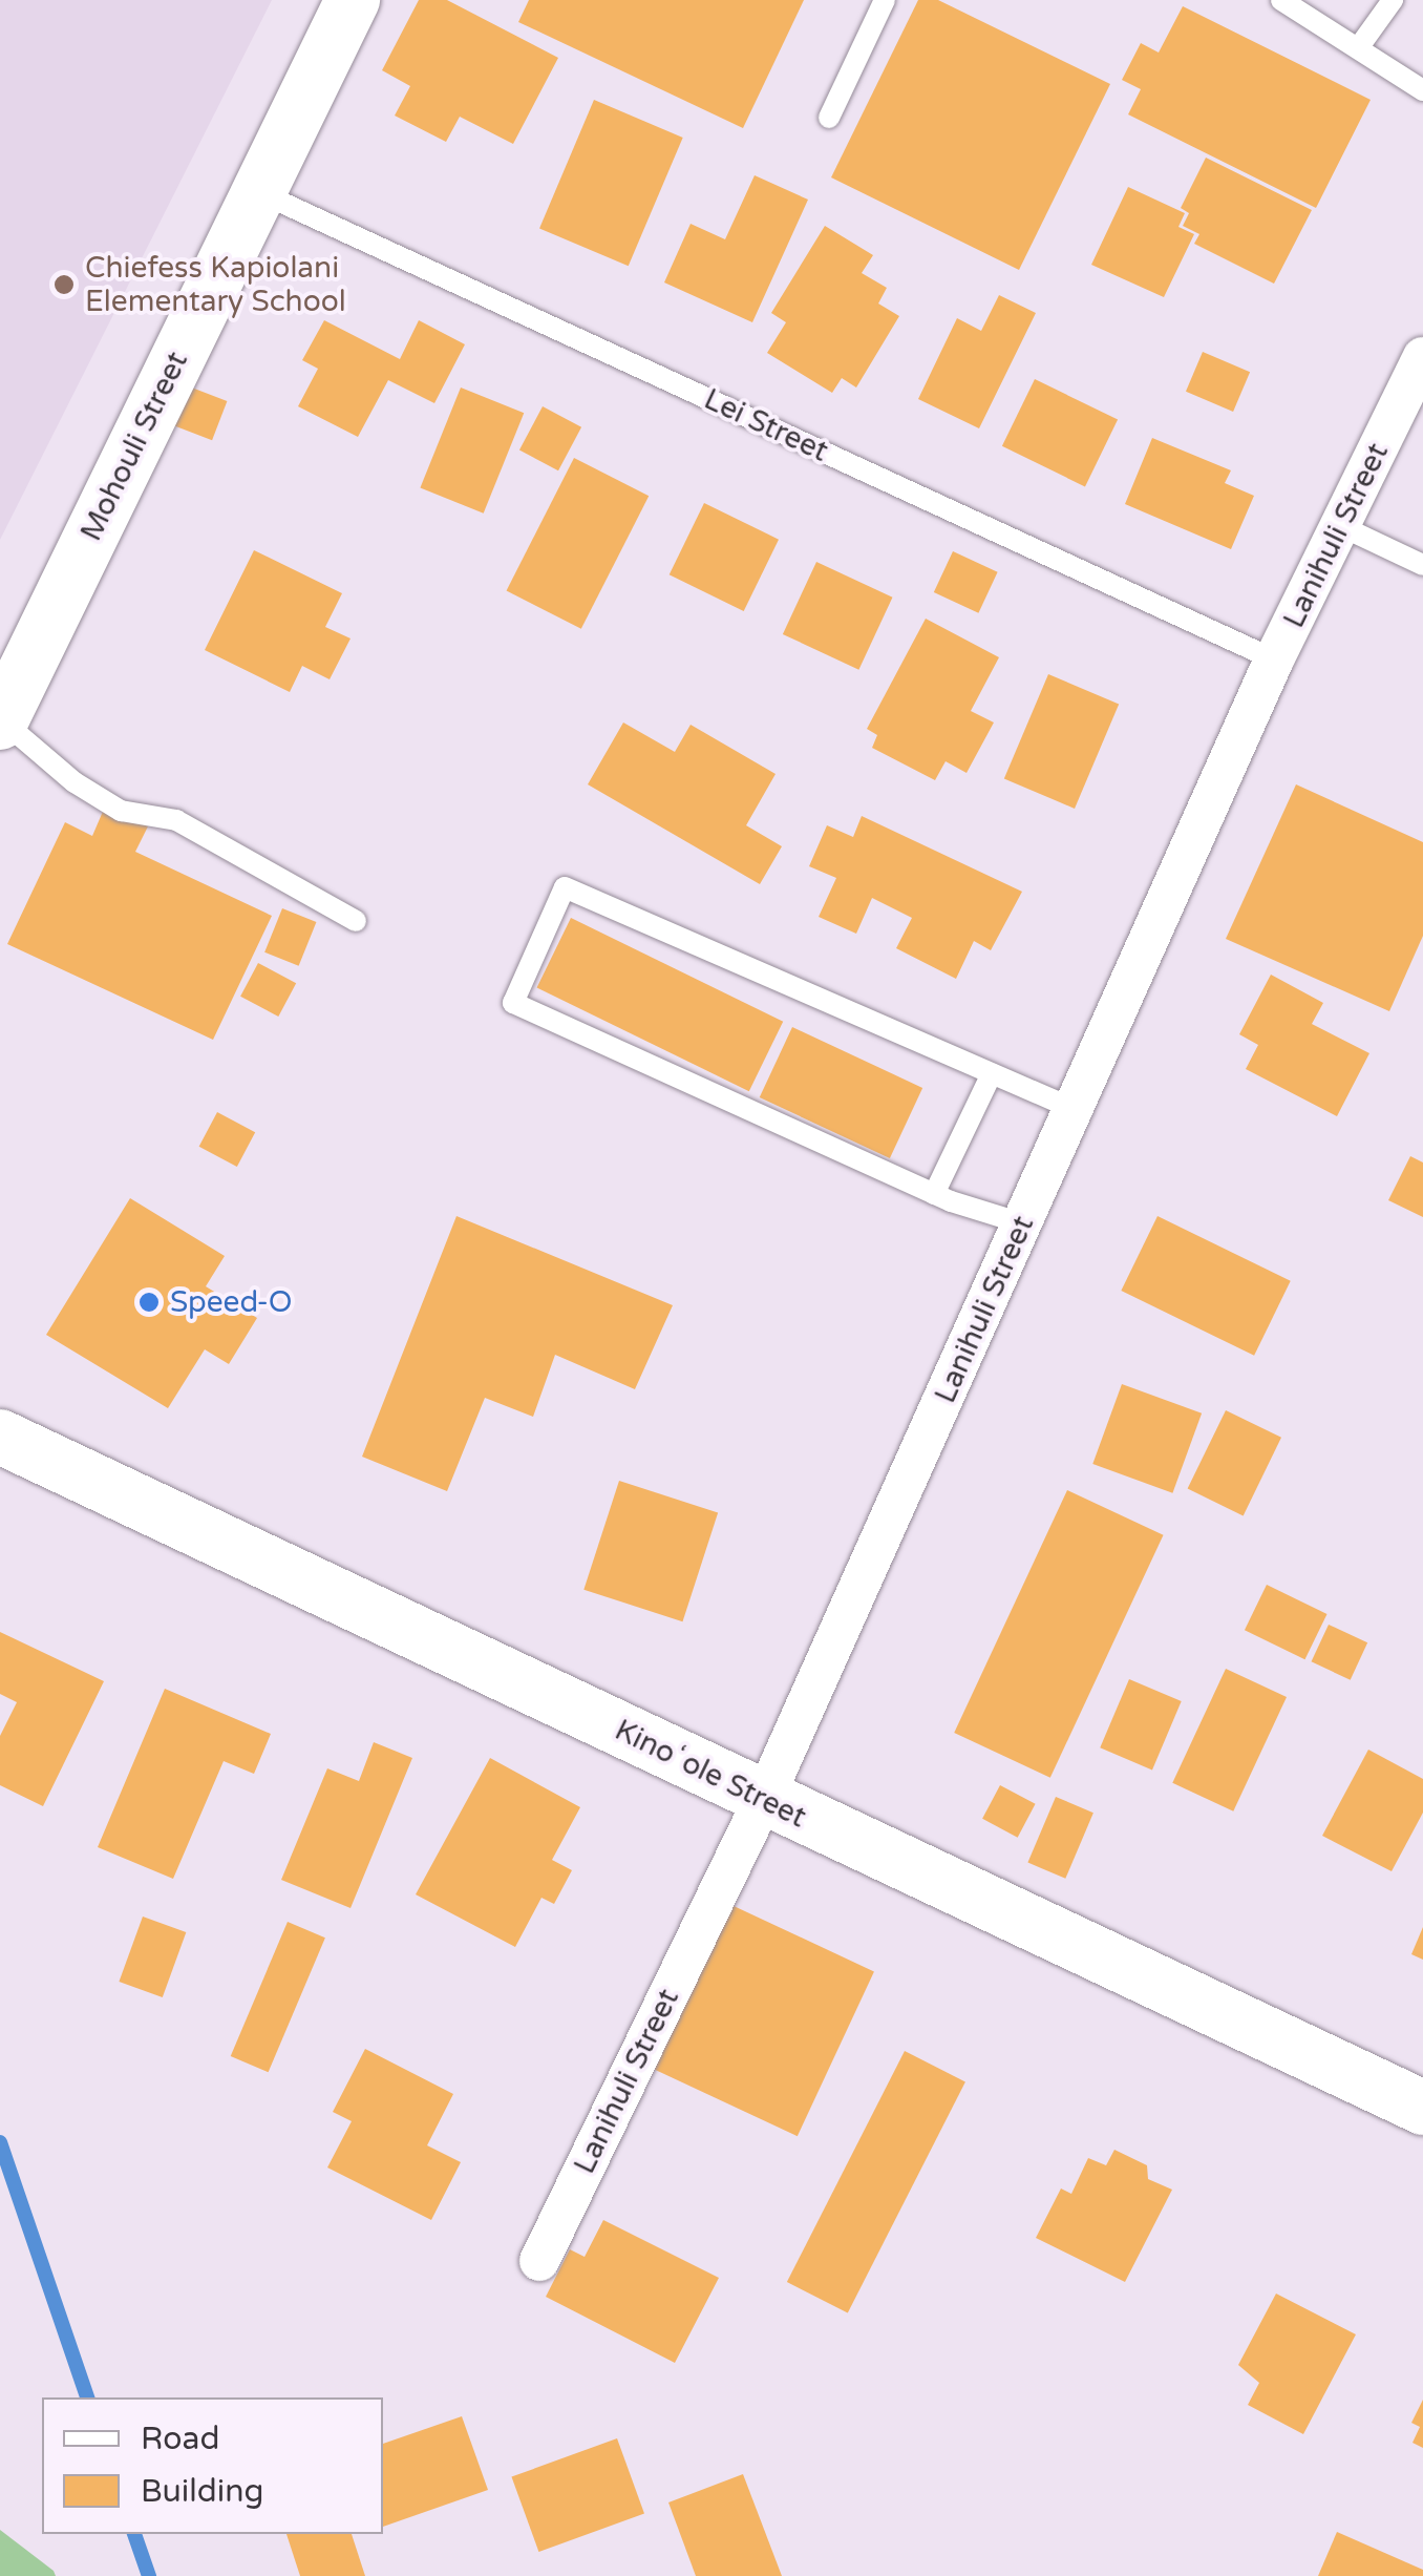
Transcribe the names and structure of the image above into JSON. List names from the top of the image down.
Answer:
{
  "streets": {
    "street": ["Mohouli Street", "Lanihuli Street", "Kinoʻole Street"],
    "lane": ["Lei Street"]
  },
  "crossings": [
    ["Lei Street", "Mohouli Street"],
    ["Lei Street", "Lanihuli Street"],
    ["Lanihuli Street", "Kinoʻole Street"]
  ],
  "places": ["Chiefess Kapiolani Elementary School", "Speed-O"],
  "legend": ["Road", "Building"]
}
